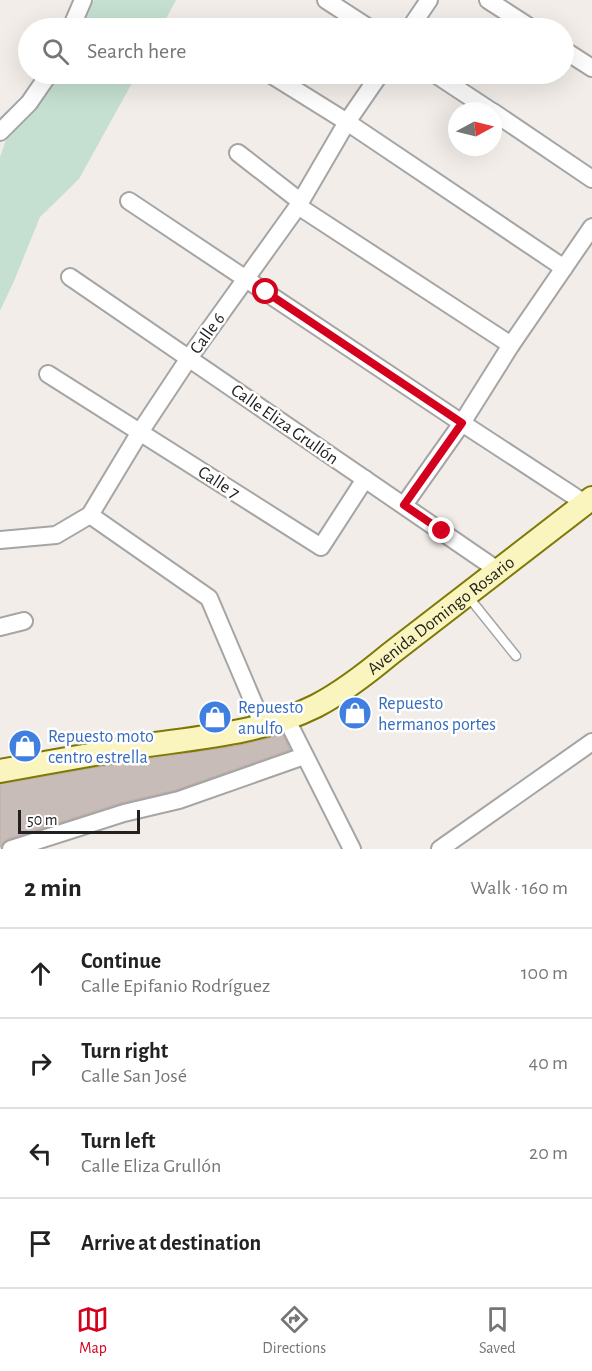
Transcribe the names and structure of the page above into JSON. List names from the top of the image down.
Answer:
{
  "streets": {
    "main road": ["Avenida Domingo Rosario"],
    "street": ["Calle 6", "Calle Eliza Grullón", "Calle 7"]
  },
  "crossings": [
    ["Calle 6", "Calle Eliza Grullón"],
    ["Calle 6", "Calle 7"],
    ["Calle Eliza Grullón", "Calle 7"],
    ["Calle Eliza Grullón", "Avenida Domingo Rosario"]
  ],
  "places": {
    "shop": ["Repuesto hermanos portes", "Repuesto anulfo", "Repuesto moto centro estrella"]
  },
  "scale_bar": "50 m",
  "north": "right",
  "page": {
    "search": "Search here",
    "scale": "50 m",
    "heading": ["2 min", "Walk · 160 m"],
    "list": [
      ["Continue", "Calle Epifanio Rodríguez", "100 m"],
      ["Turn right", "Calle San José", "40 m"],
      ["Turn left", "Calle Eliza Grullón", "20 m"],
      "Arrive at destination"
    ],
    "nav": ["Map", "Directions", "Saved"]
  }
}
